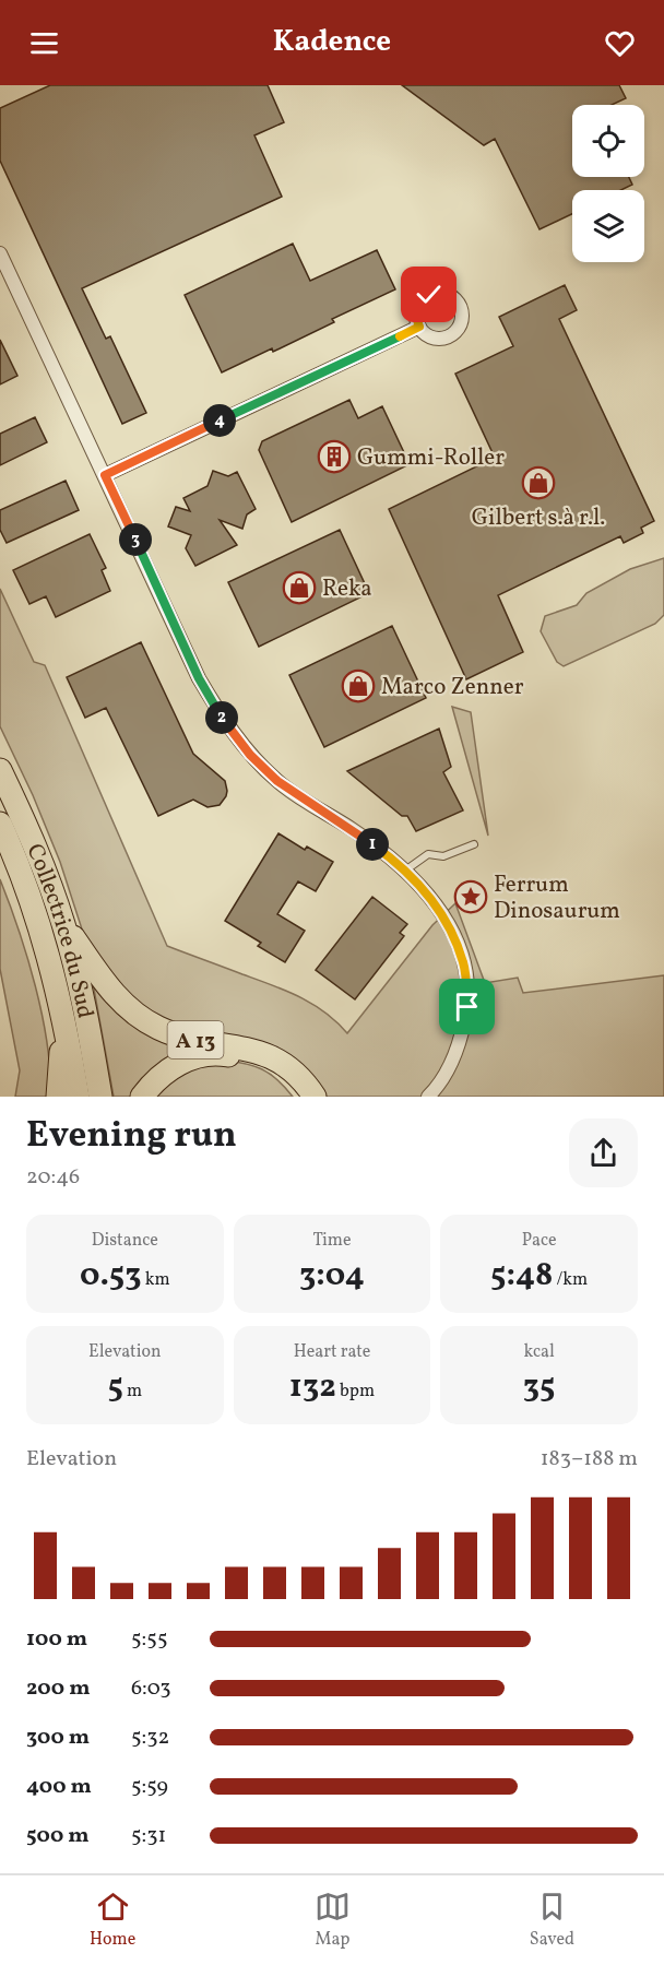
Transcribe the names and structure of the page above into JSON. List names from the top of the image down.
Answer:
{
  "streets": {
    "highway": ["Collectrice du Sud", "A 13"]
  },
  "crossings": [
    ["Collectrice du Sud", "A 13"]
  ],
  "places": {
    "building": ["Gummi-Roller"],
    "shop": ["Gilbert s.à r.l.", "Reka", "Marco Zenner"],
    "place": ["Ferrum Dinosaurum"]
  },
  "page": {
    "header": "Kadence",
    "pins": [
      "4",
      "3",
      "2",
      "1"
    ],
    "heading": ["Evening run", "20:46"],
    "stats": [
      ["Distance", "0.53 km"],
      ["Time", "3:04"],
      ["Pace", "5:48 /km"],
      ["Elevation", "5 m"],
      ["Heart rate", "132 bpm"],
      ["kcal", "35"]
    ],
    "chart": ["Elevation", "183–188 m"],
    "list": [
      {
        "name": "100 m",
        "note": "5:55"
      },
      {
        "name": "200 m",
        "note": "6:03"
      },
      {
        "name": "300 m",
        "note": "5:32"
      },
      {
        "name": "400 m",
        "note": "5:59"
      },
      {
        "name": "500 m",
        "note": "5:31"
      }
    ],
    "tabs": ["Home", "Map", "Saved"]
  }
}
